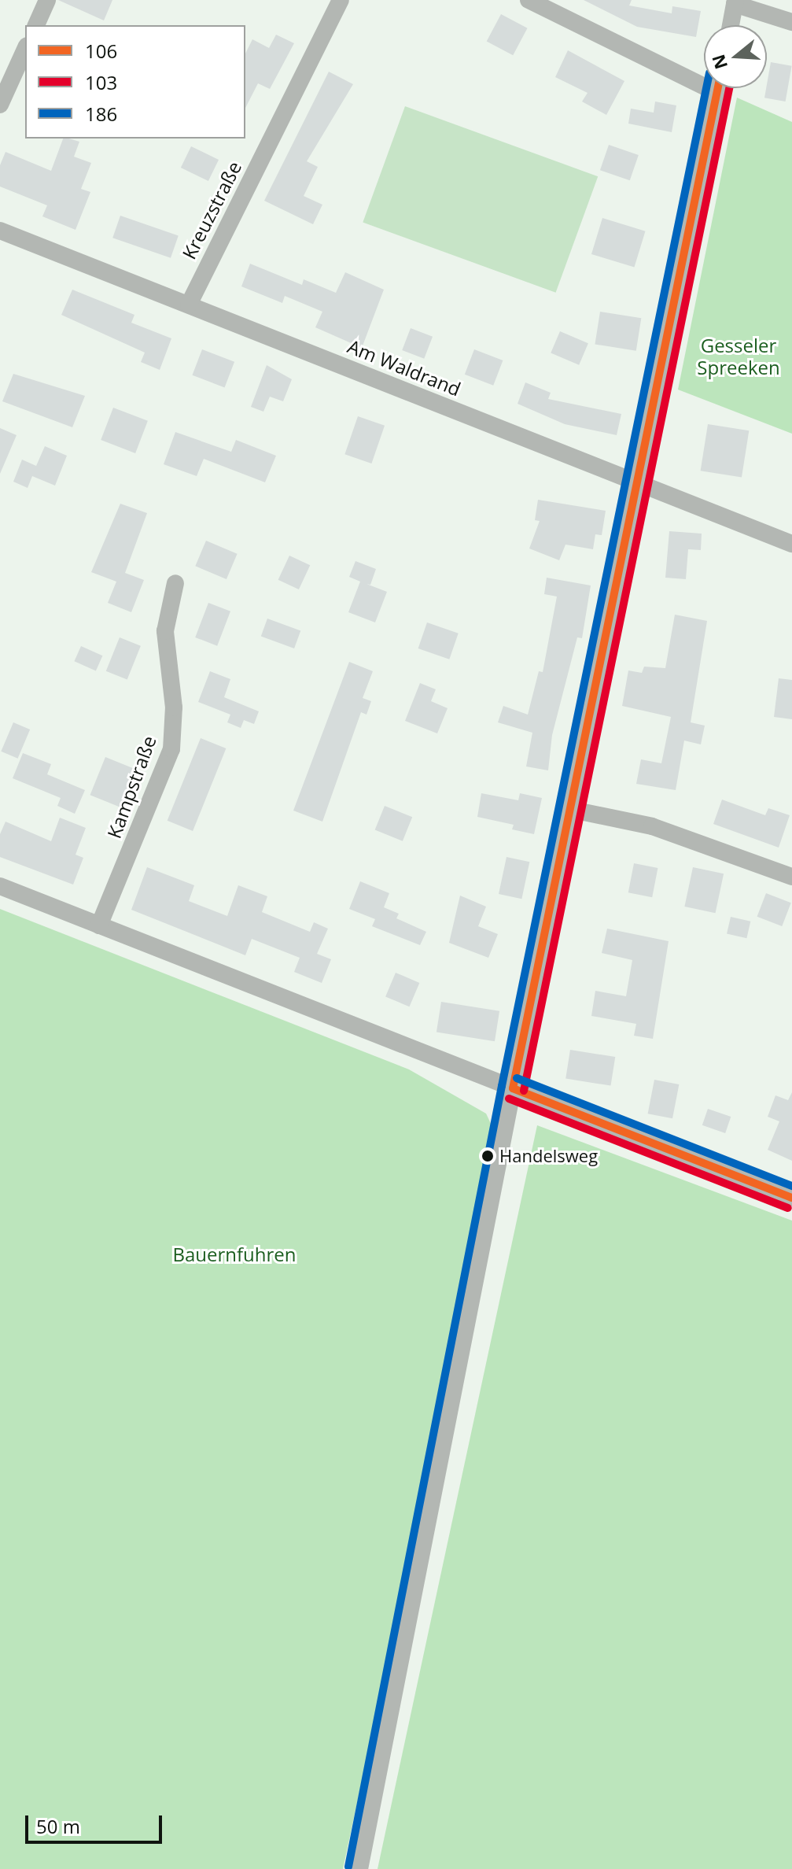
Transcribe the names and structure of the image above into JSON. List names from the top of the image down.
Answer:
{
  "streets": {
    "street": ["Kreuzstraße", "Am Waldrand", "Kampstraße"]
  },
  "crossings": [
    ["Kreuzstraße", "Am Waldrand"]
  ],
  "parks": ["Gesseler Spreeken", "Bauernfuhren"],
  "places": ["Handelsweg"],
  "lines": ["transit line 106", "transit line 103", "transit line 186"],
  "legend": ["106", "103", "186"],
  "scale_bar": "50 m",
  "north": "left"
}
